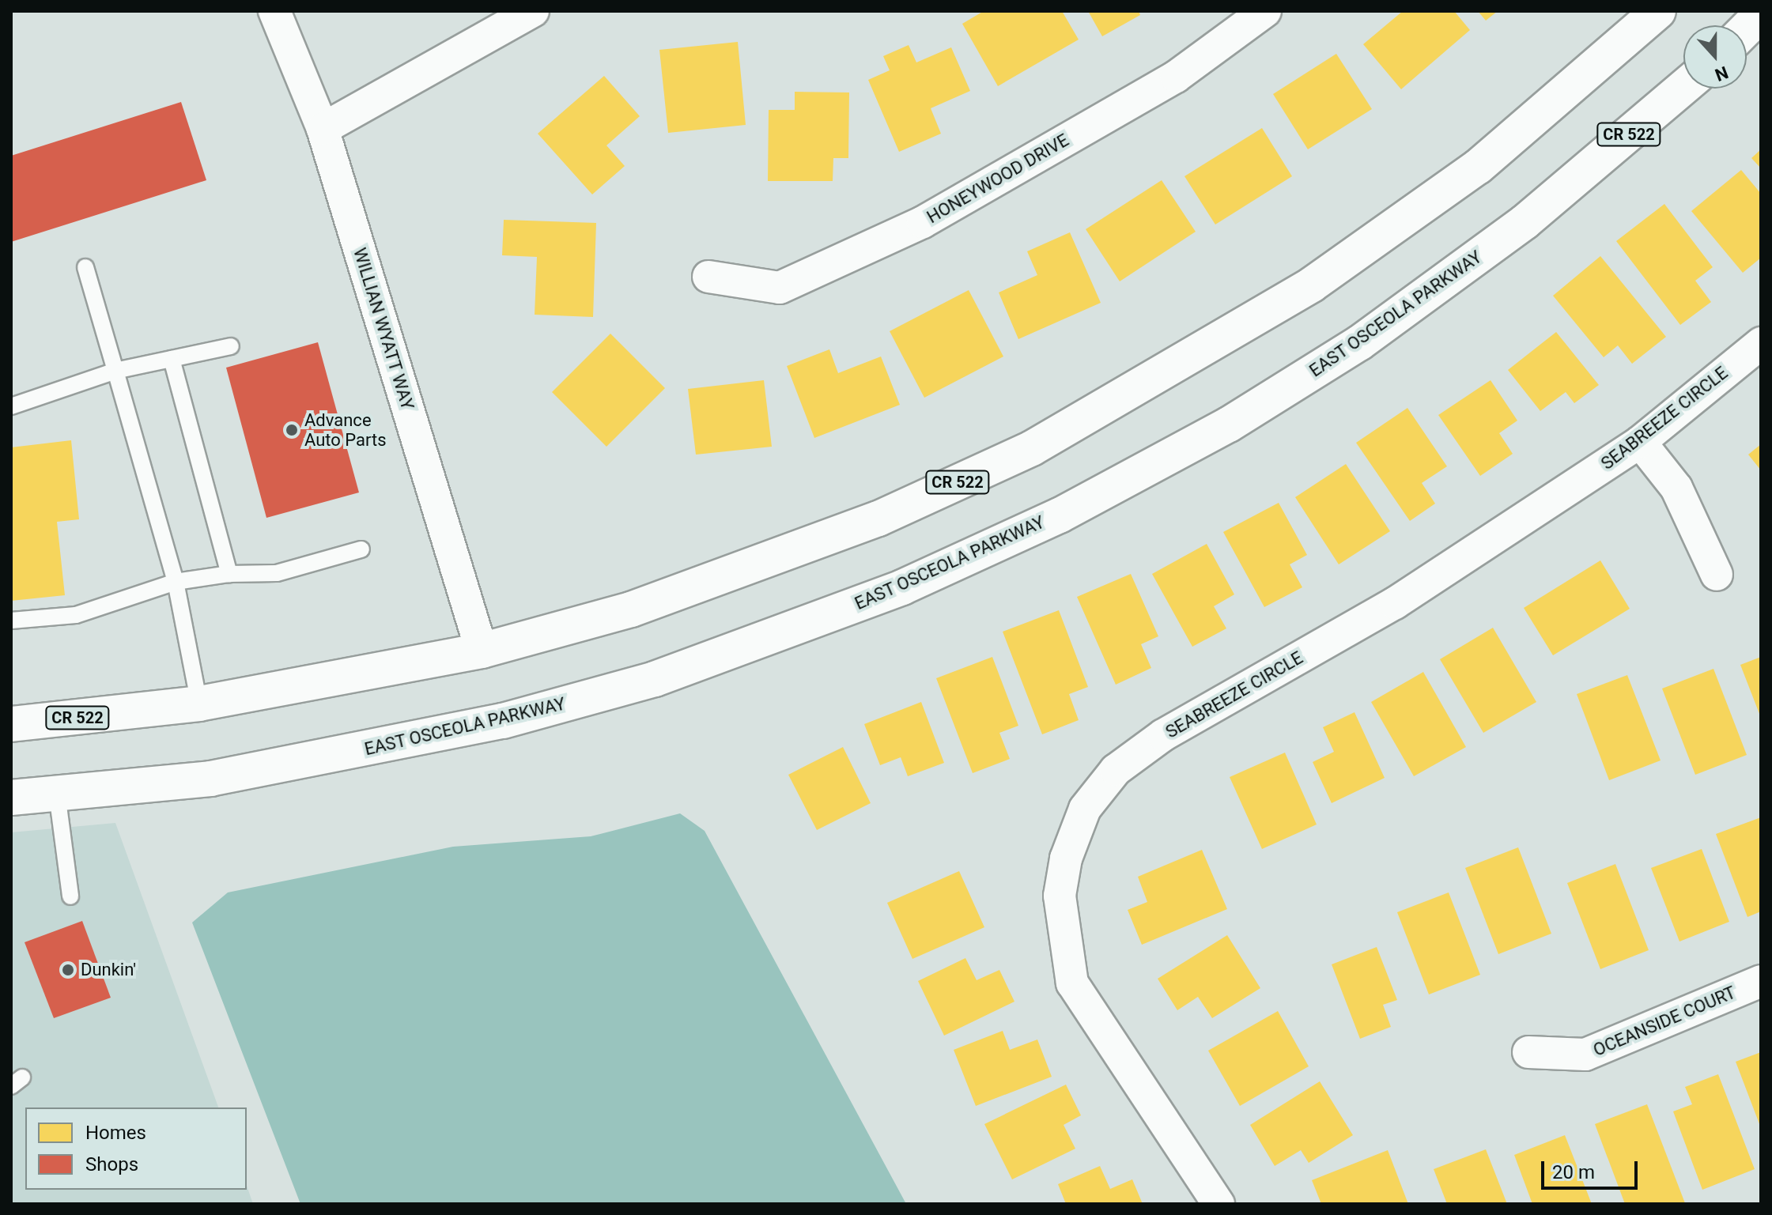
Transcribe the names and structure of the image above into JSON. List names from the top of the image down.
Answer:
{
  "streets": {
    "main road": ["CR 522", "EAST OSCEOLA PARKWAY"],
    "street": [
      "HONEYWOOD DRIVE",
      "WILLIAN WYATT WAY",
      "SEABREEZE CIRCLE",
      "OCEANSIDE COURT"
    ]
  },
  "crossings": [
    ["CR 522", "WILLIAN WYATT WAY"]
  ],
  "places": ["Advance Auto Parts", "Dunkin'"],
  "legend": ["Homes", "Shops"],
  "scale_bar": "20 m",
  "north": "bottom"
}
